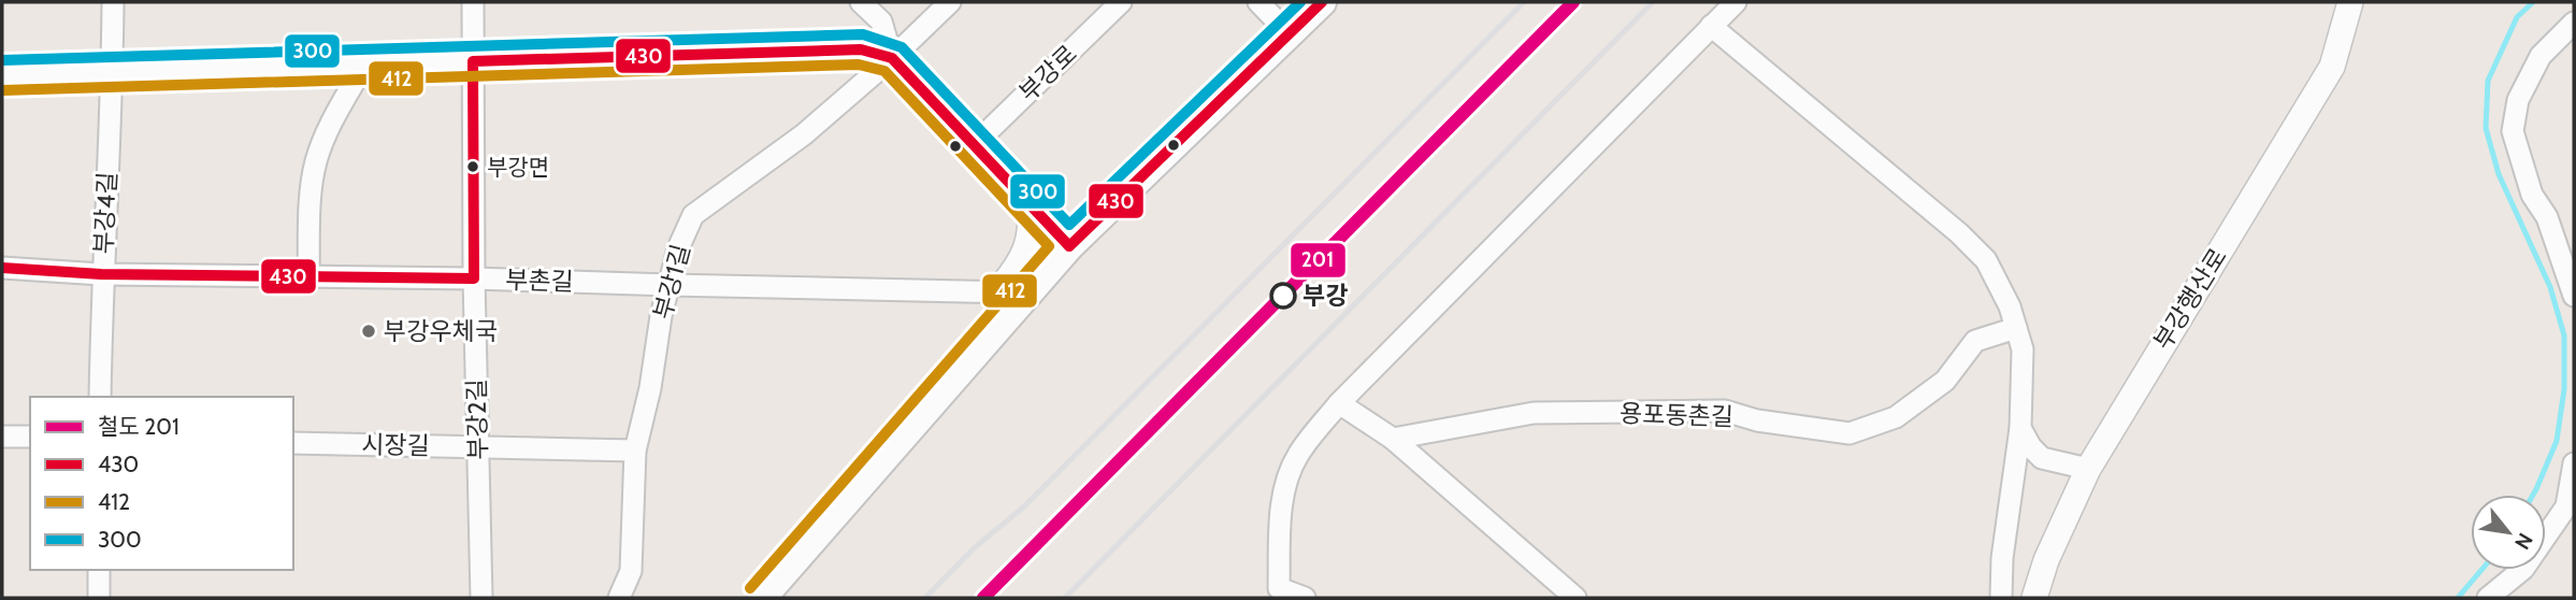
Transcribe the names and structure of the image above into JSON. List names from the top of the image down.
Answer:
{
  "streets": {
    "street": [
      "부강로",
      "부강4길",
      "부촌길",
      "부강1길",
      "부강행산로",
      "용포동촌길",
      "부강2길",
      "시장길"
    ]
  },
  "crossings": [
    ["부강4길", "부촌길"],
    ["부촌길", "부강1길"],
    ["부촌길", "부강2길"],
    ["부강1길", "시장길"],
    ["부강2길", "시장길"]
  ],
  "places": ["부강면", "부강", "부강우체국"],
  "lines": [
    "rail line 201",
    "transit line 430",
    "transit line 300",
    "transit line 412"
  ],
  "legend": [
    "철도 201",
    "430",
    "412",
    "300"
  ],
  "north": "bottom right"
}
